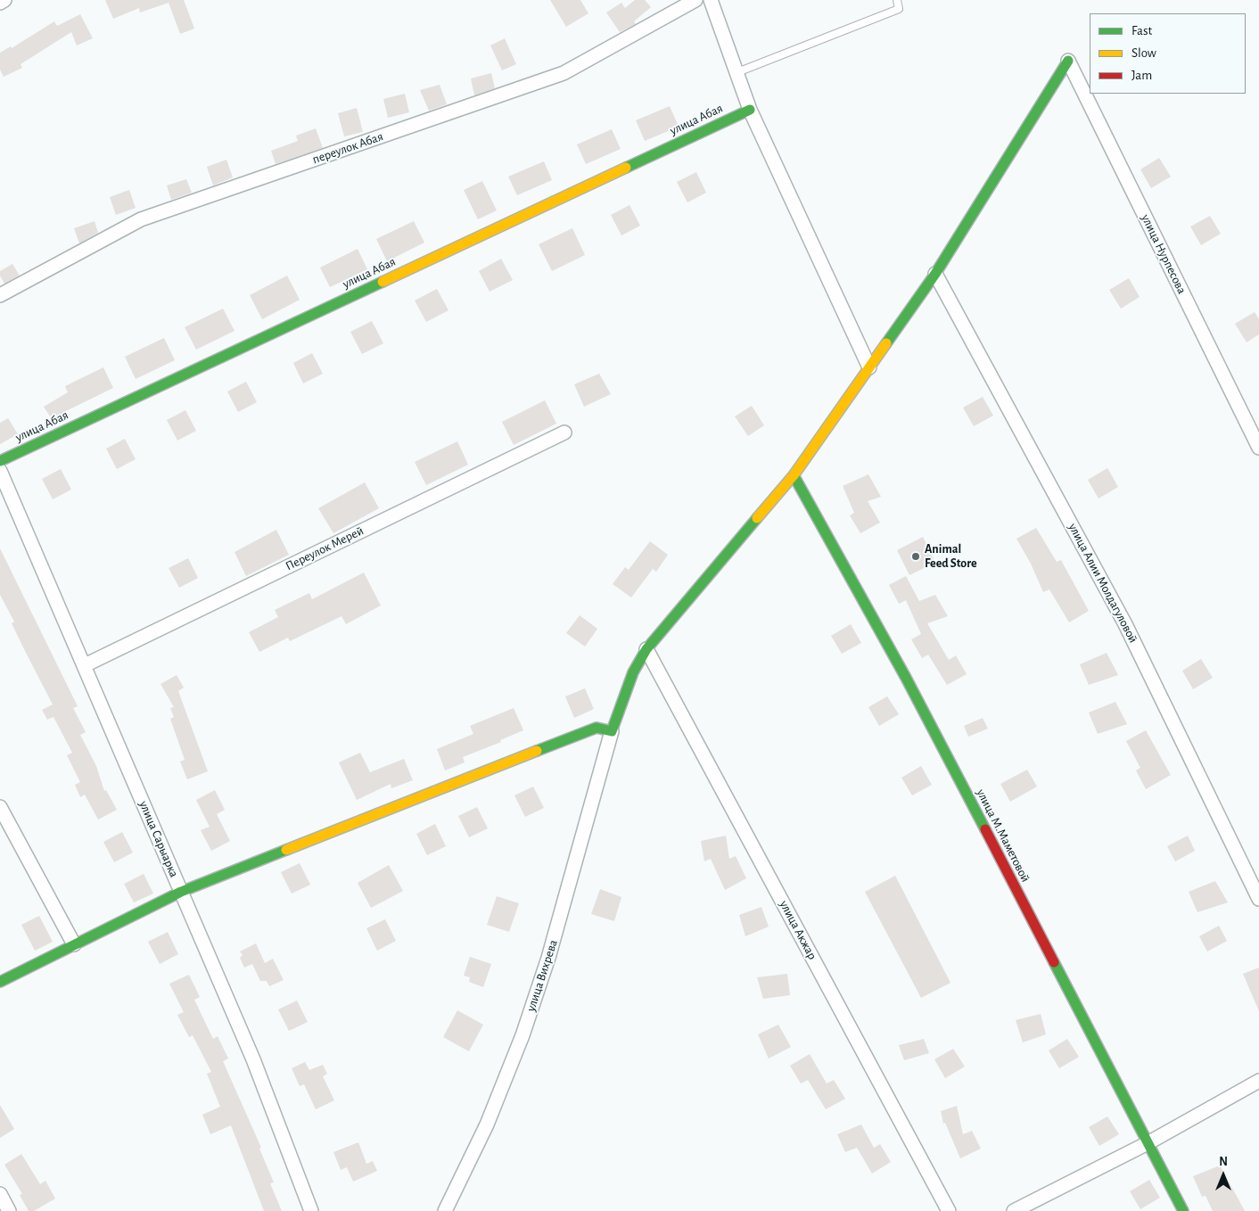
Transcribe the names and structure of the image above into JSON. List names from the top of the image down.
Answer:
{
  "streets": {
    "street": [
      "улица Абая",
      "переулок Абая",
      "улица Нурпесова",
      "Переулок Мерей",
      "улица Алии Молдагуловой",
      "улица М.Маметовой",
      "улица Сарыарка",
      "улица Акжар",
      "улица Вихрева"
    ]
  },
  "crossings": [
    ["Переулок Мерей", "улица Сарыарка"]
  ],
  "places": ["Animal Feed Store"],
  "legend": ["Fast", "Slow", "Jam"],
  "north": "top"
}
